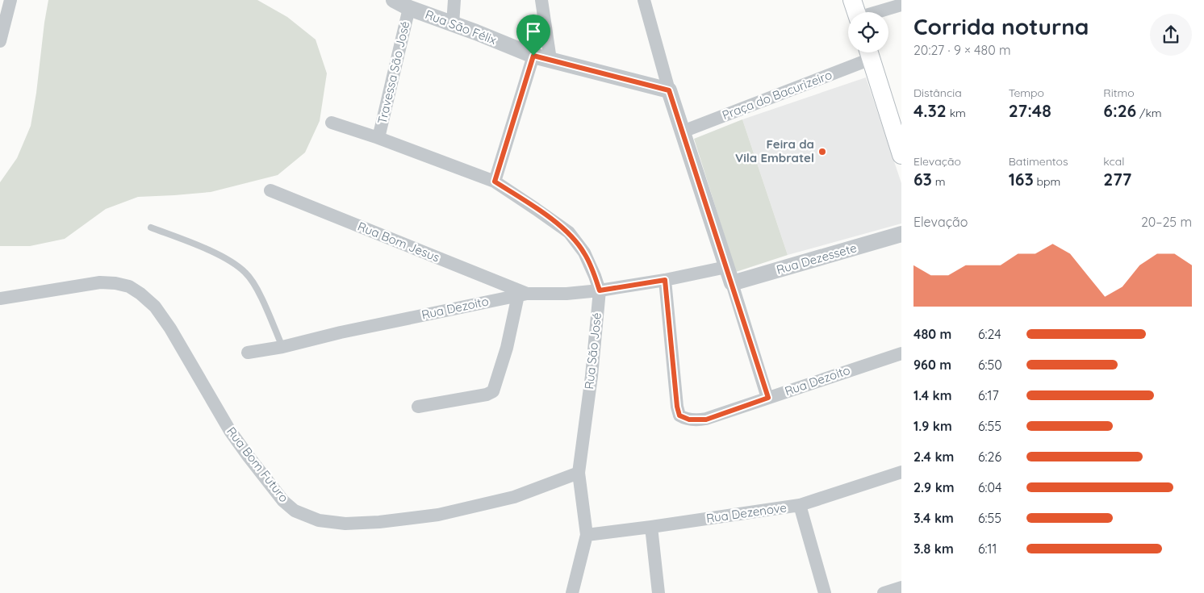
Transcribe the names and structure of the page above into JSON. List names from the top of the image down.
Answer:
{
  "streets": {
    "street": [
      "Rua São Félix",
      "Travessa São José",
      "Praça do Bacurizeiro",
      "Rua Bom Jesus",
      "Rua Dezessete",
      "Rua Dezoito",
      "Rua São José",
      "Rua Bom Futuro",
      "Rua Dezenove"
    ]
  },
  "crossings": [
    ["Rua São Félix", "Travessa São José"],
    ["Travessa São José", "Rua São José"],
    ["Rua Bom Jesus", "Rua Dezoito"],
    ["Rua Dezoito", "Rua São José"],
    ["Rua São José", "Rua Bom Futuro"],
    ["Rua São José", "Rua Dezenove"]
  ],
  "places": ["Feira da Vila Embratel"],
  "page": {
    "heading": ["Corrida noturna", "20:27 · 9 × 480 m"],
    "stats": [
      ["Distância", "4.32 km"],
      ["Tempo", "27:48"],
      ["Ritmo", "6:26 /km"],
      ["Elevação", "63 m"],
      ["Batimentos", "163 bpm"],
      ["kcal", "277"]
    ],
    "chart": ["Elevação", "20–25 m"],
    "list": [
      {
        "name": "480 m",
        "note": "6:24"
      },
      {
        "name": "960 m",
        "note": "6:50"
      },
      {
        "name": "1.4 km",
        "note": "6:17"
      },
      {
        "name": "1.9 km",
        "note": "6:55"
      },
      {
        "name": "2.4 km",
        "note": "6:26"
      },
      {
        "name": "2.9 km",
        "note": "6:04"
      },
      {
        "name": "3.4 km",
        "note": "6:55"
      },
      {
        "name": "3.8 km",
        "note": "6:11"
      }
    ]
  }
}
